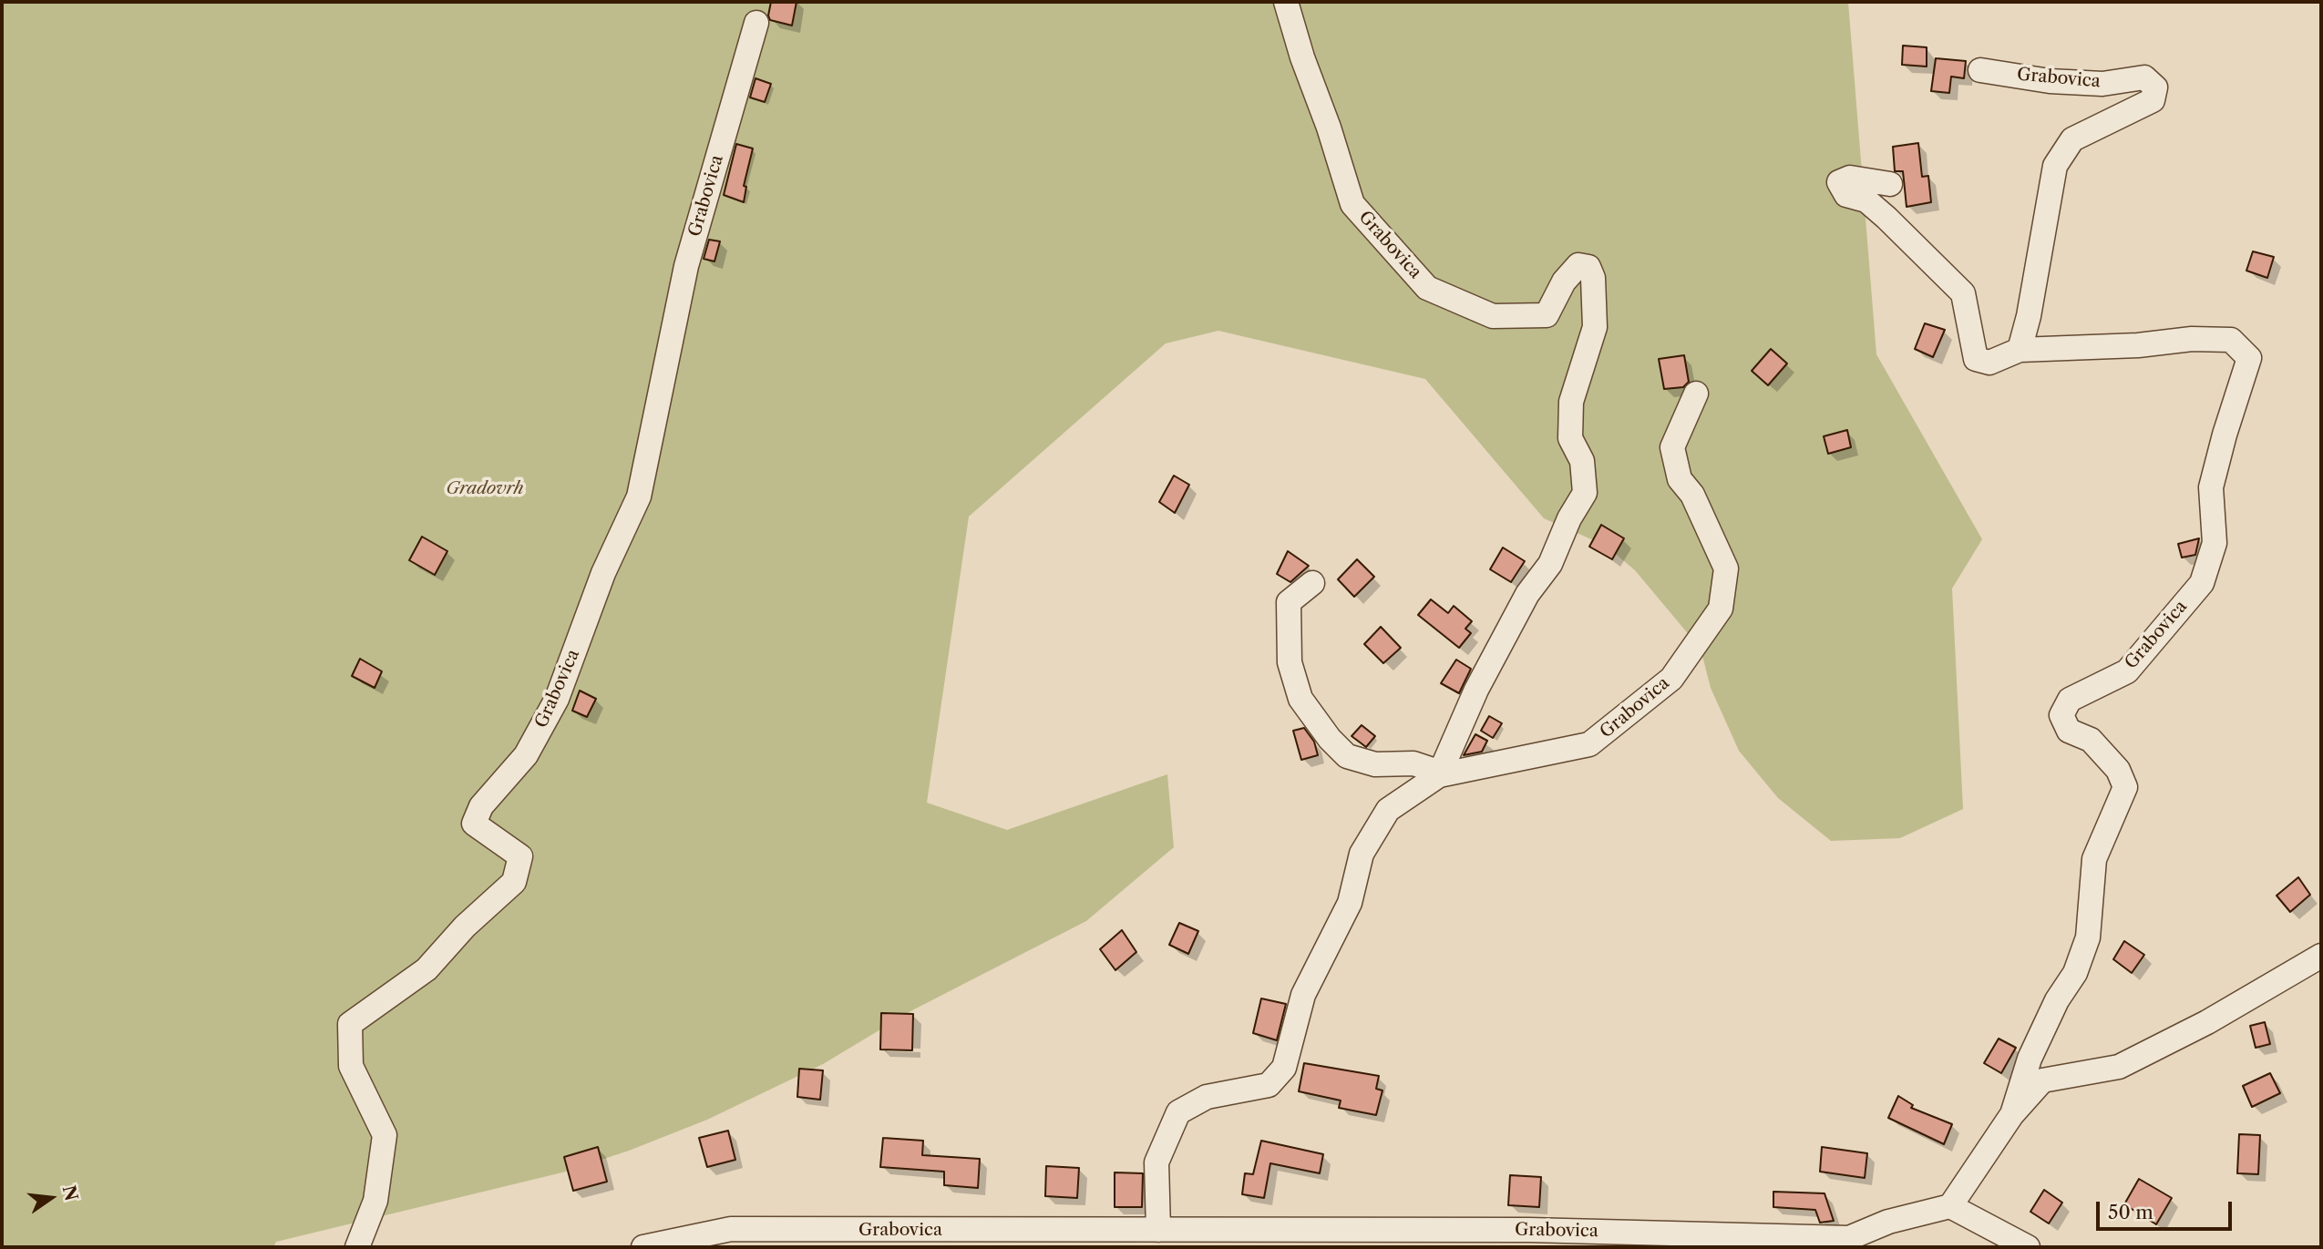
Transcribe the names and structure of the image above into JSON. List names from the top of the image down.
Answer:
{
  "streets": {
    "street": ["Grabovica"]
  },
  "parks": ["Gradovrh"],
  "scale_bar": "50 m",
  "north": "right"
}
